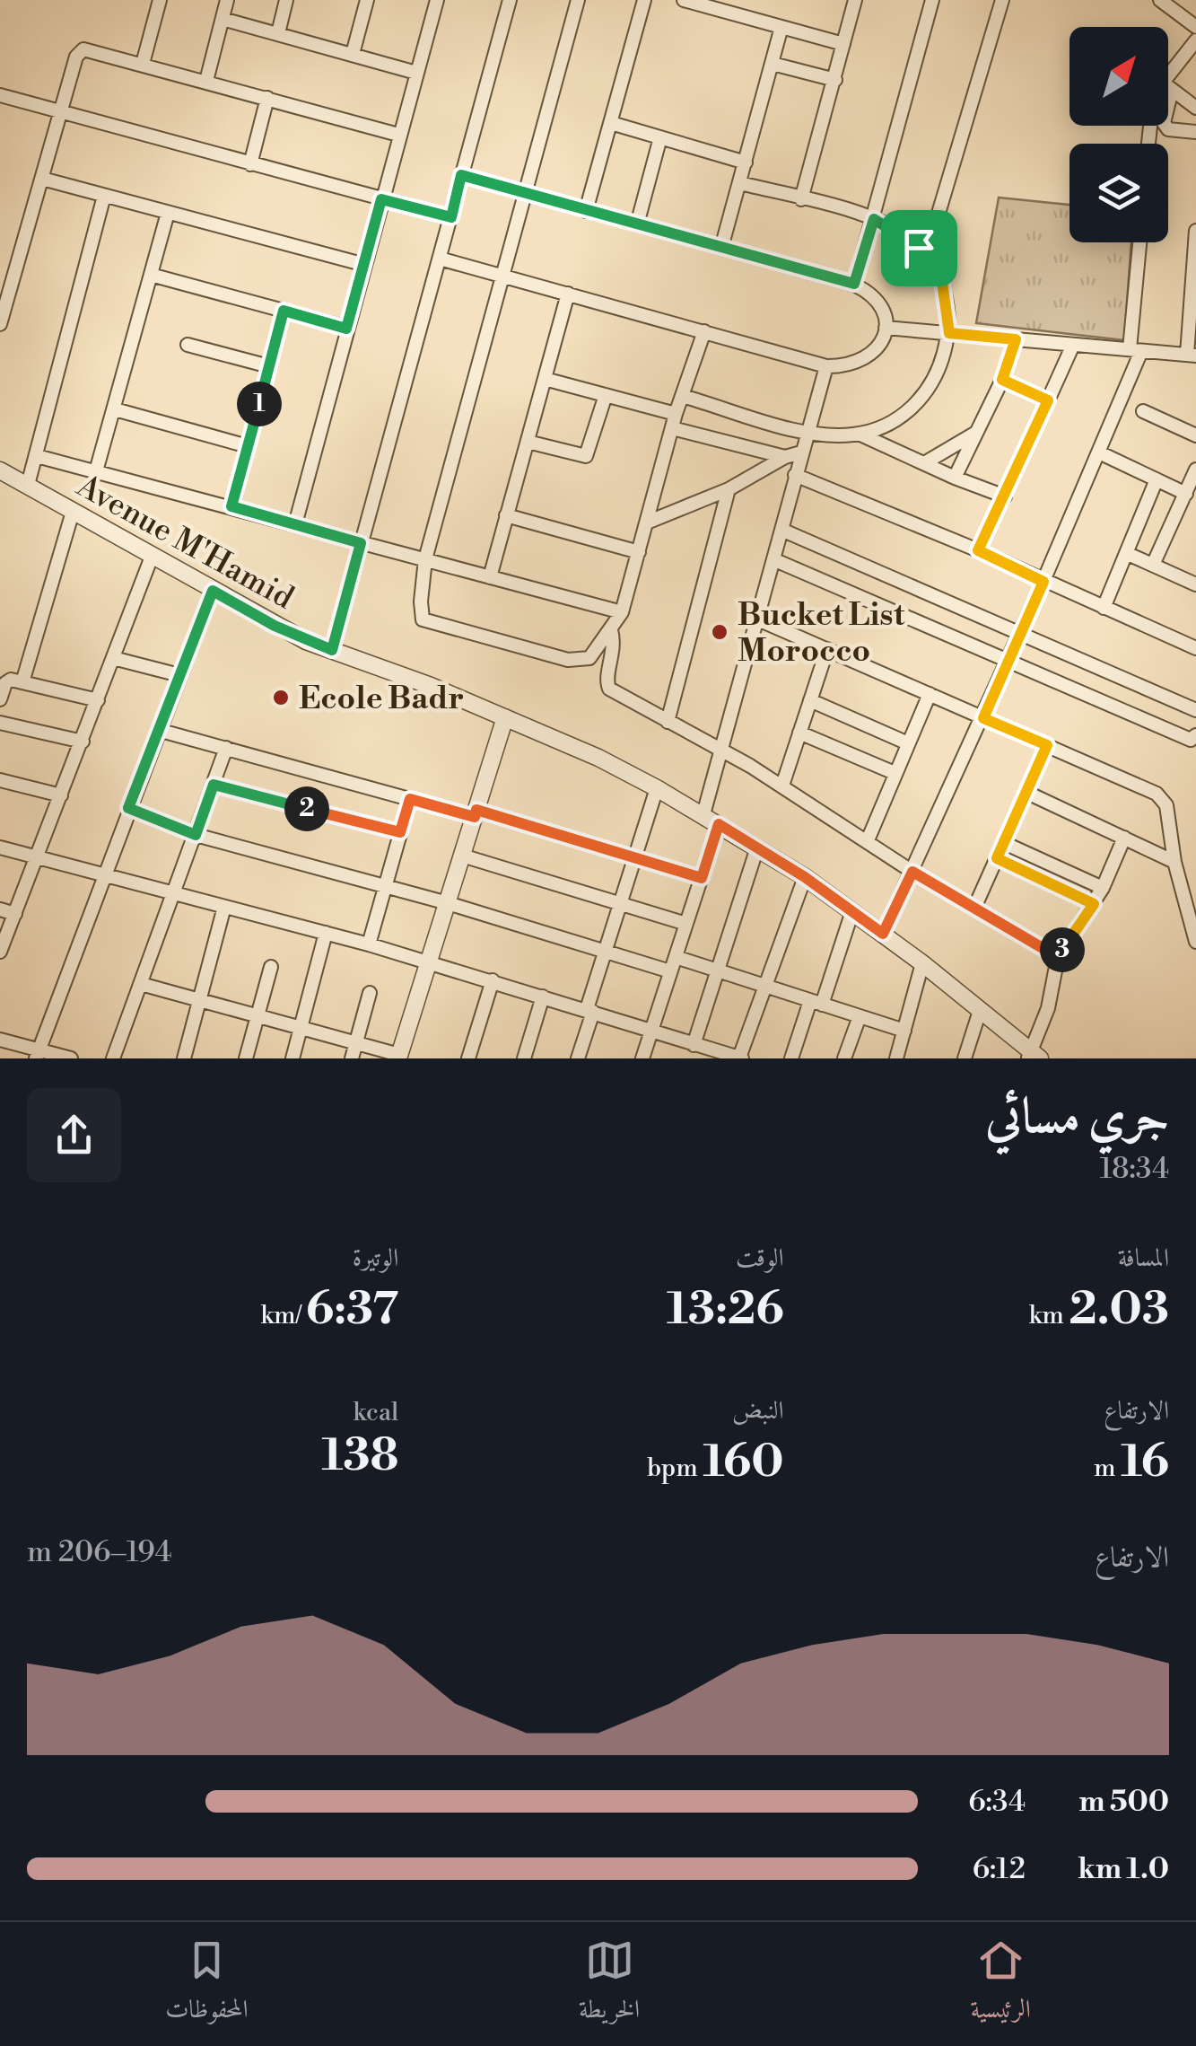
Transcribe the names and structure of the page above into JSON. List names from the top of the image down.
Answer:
{
  "streets": {
    "street": ["Avenue M'Hamid"]
  },
  "places": ["Bucket List Morocco", "Ecole Badr"],
  "north": "top right",
  "page": {
    "pins": ["1", "2", "3"],
    "heading": ["جري مسائي", "18:34"],
    "stats": [
      ["المسافة", "2.03 km"],
      ["الوقت", "13:26"],
      ["الوتيرة", "6:37 /km"],
      ["الارتفاع", "16 m"],
      ["النبض", "160 bpm"],
      ["kcal", "138"]
    ],
    "chart": ["الارتفاع", "194–206 m"],
    "list": [
      {
        "name": "500 m",
        "note": "6:34"
      },
      {
        "name": "1.0 km",
        "note": "6:12"
      }
    ],
    "tabs": ["الرئيسية", "الخريطة", "المحفوظات"]
  }
}
